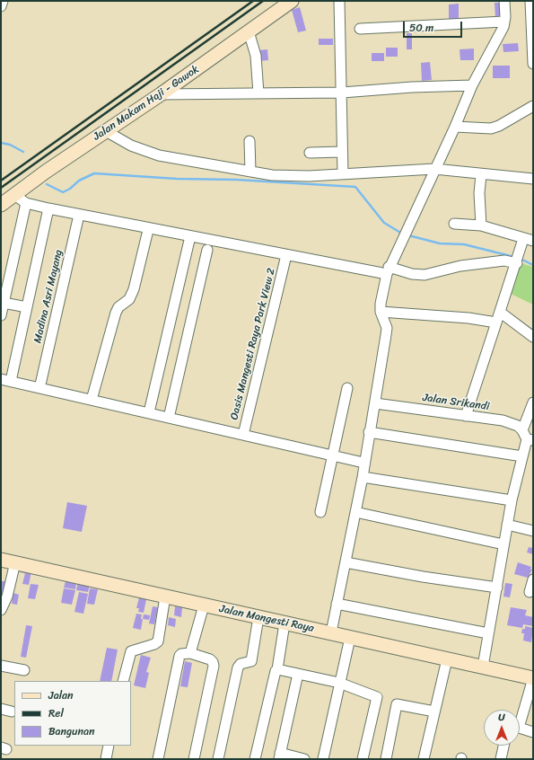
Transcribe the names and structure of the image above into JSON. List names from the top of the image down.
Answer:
{
  "streets": {
    "street": [
      "Jalan Makam Haji - Gawok",
      "Madina Asri Mayang",
      "Oasis Mangesti Raya Park View 2",
      "Jalan Srikandi",
      "Jalan Mangesti Raya"
    ]
  },
  "legend": ["Jalan", "Rel", "Bangunan"],
  "scale_bar": "50 m",
  "north": "top"
}
